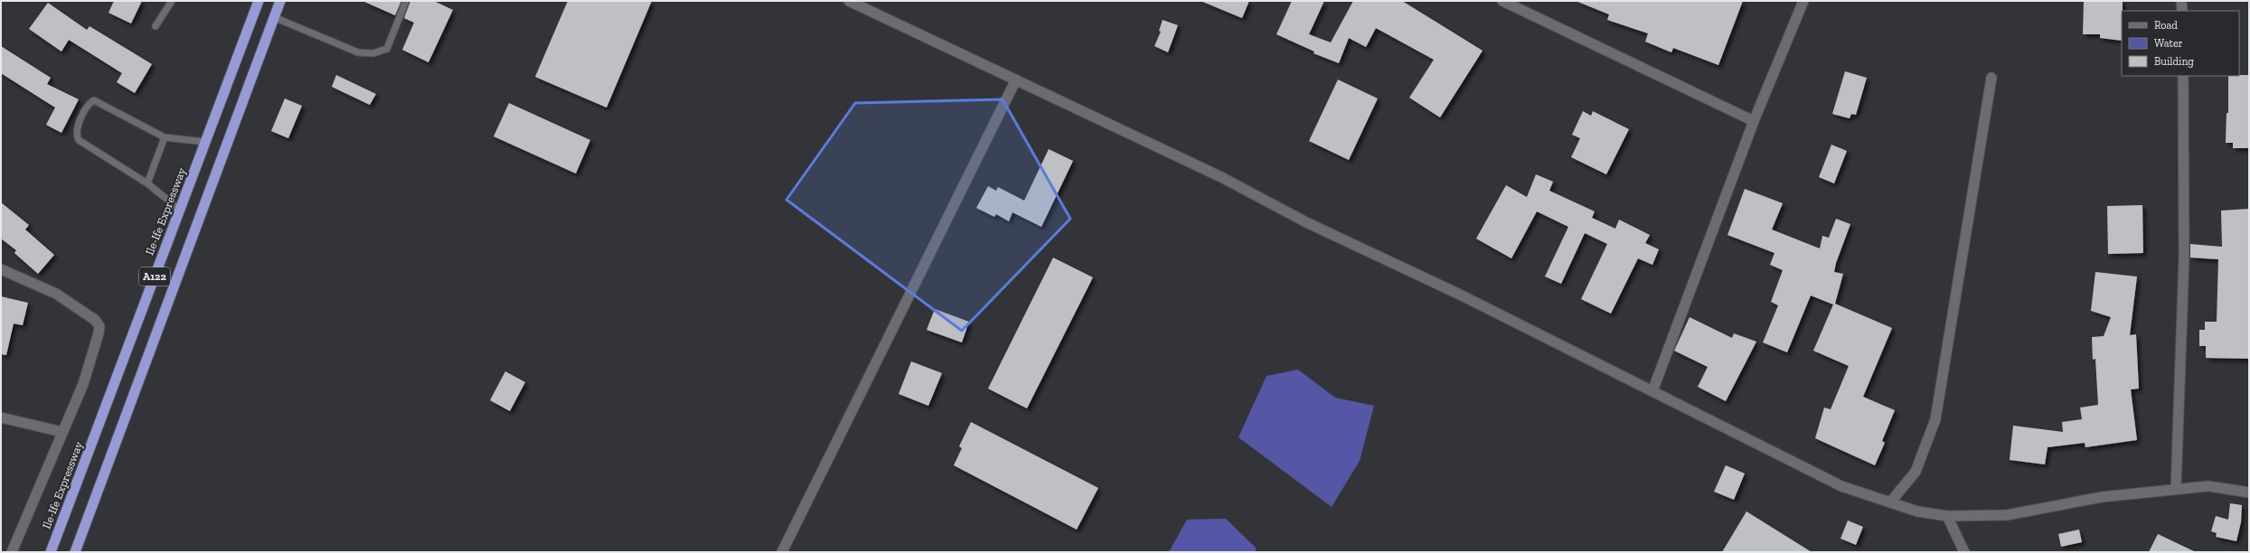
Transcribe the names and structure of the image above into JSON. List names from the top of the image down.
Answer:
{
  "streets": {
    "highway": ["Ile-Ife Expressway", "A122"]
  },
  "legend": ["Road", "Water", "Building"]
}
